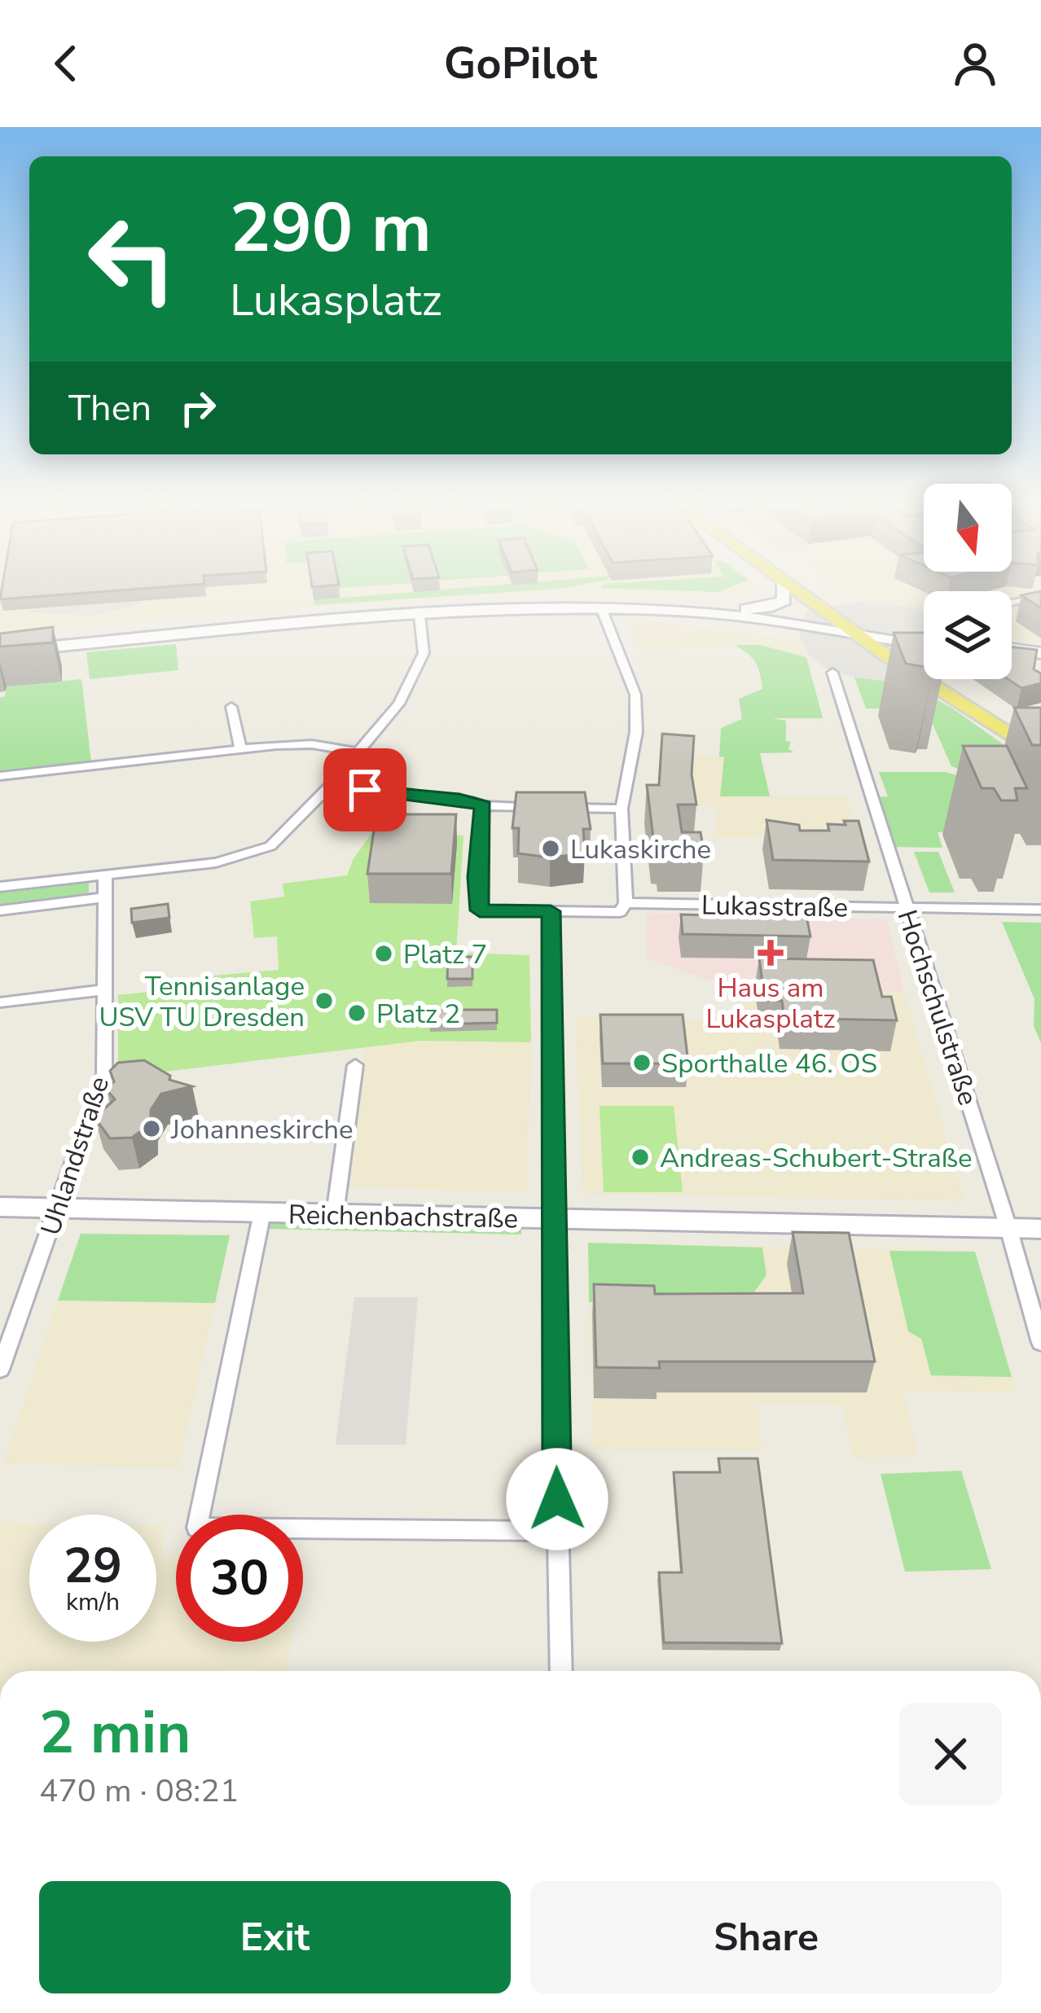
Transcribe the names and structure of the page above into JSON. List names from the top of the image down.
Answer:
{
  "streets": {
    "main road": ["Reichenbachstraße"],
    "street": ["Lukasstraße", "Hochschulstraße", "Uhlandstraße"]
  },
  "crossings": [
    ["Lukasstraße", "Hochschulstraße"],
    ["Hochschulstraße", "Reichenbachstraße"],
    ["Uhlandstraße", "Reichenbachstraße"]
  ],
  "places": {
    "other": [
      "Lukaskirche",
      "Platz 7",
      "Tennisanlage USV TU Dresden",
      "Platz 2",
      "Sporthalle 46. OS",
      "Johanneskirche",
      "Andreas-Schubert-Straße"
    ],
    "health": ["Haus am Lukasplatz"]
  },
  "north": "bottom",
  "page": {
    "header": "GoPilot",
    "turn": ["290 m", "Lukasplatz"],
    "then": "Then",
    "speed": "29 km/h",
    "limit": "30",
    "heading": ["2 min", "470 m · 08:21"],
    "buttons": ["Exit", "Share"]
  }
}
